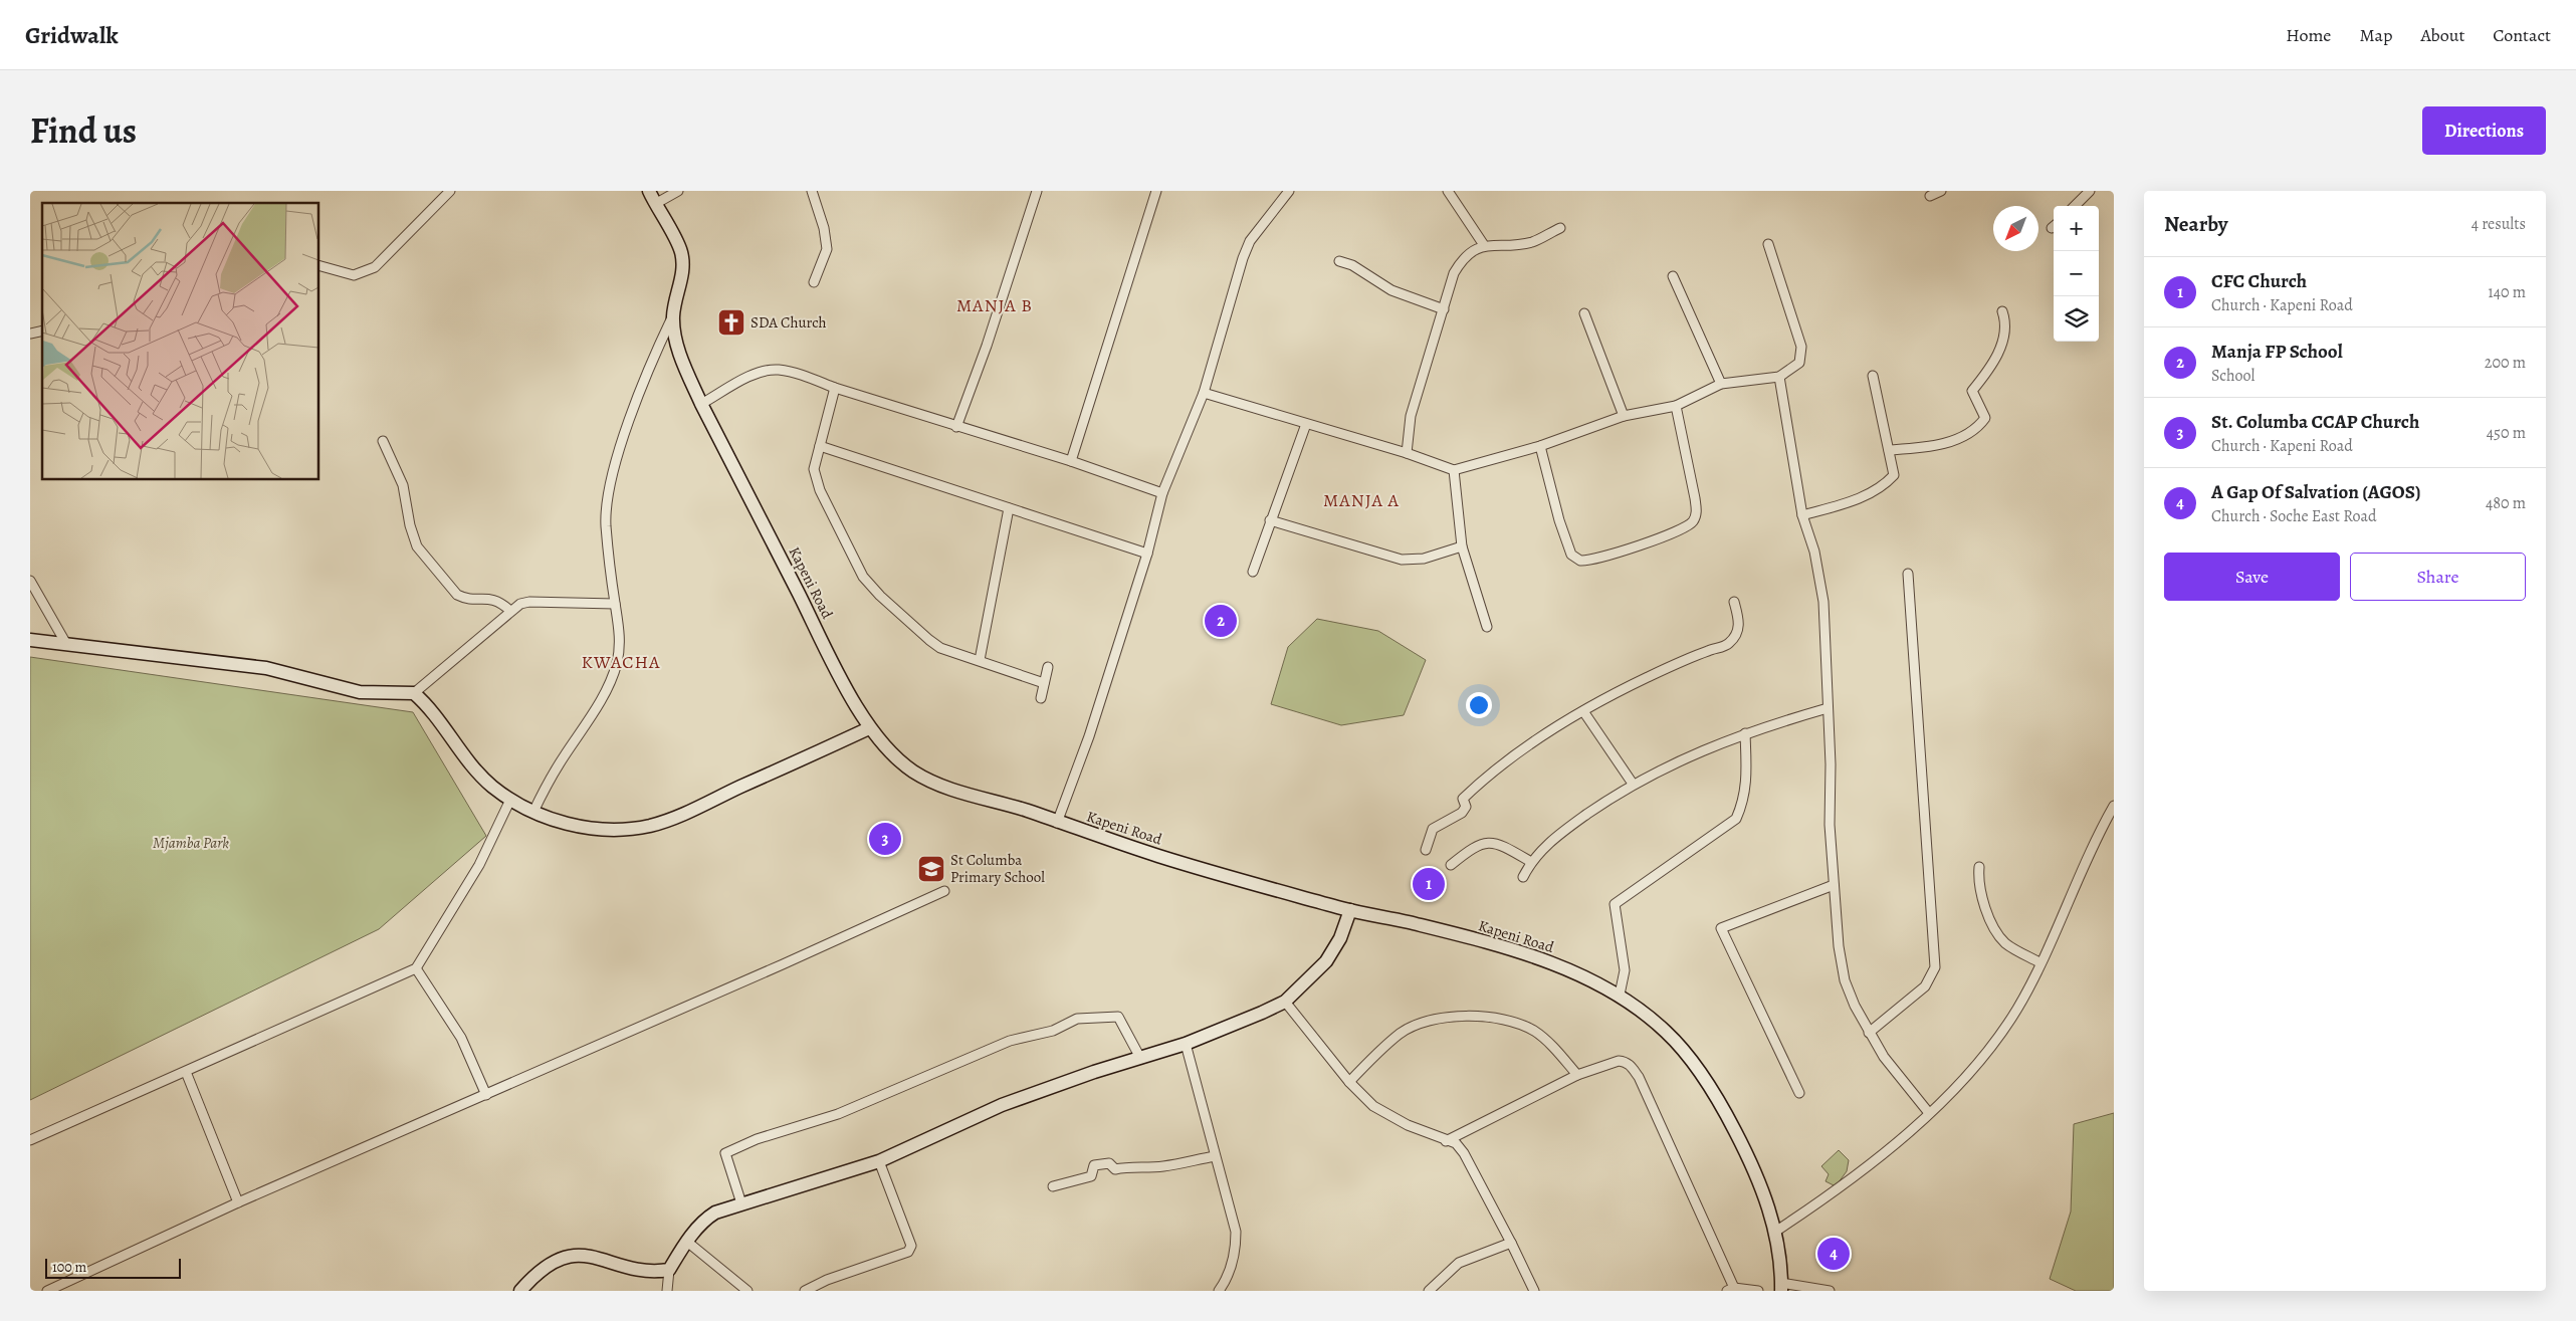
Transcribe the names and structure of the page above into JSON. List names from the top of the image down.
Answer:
{
  "streets": {
    "main road": ["Kapeni Road"]
  },
  "districts": ["MANJA B", "MANJA A", "KWACHA"],
  "parks": ["Mjamba Park"],
  "places": {
    "church": ["SDA Church"],
    "school or university": ["St Columba Primary School"]
  },
  "scale_bar": "100 m",
  "north": "bottom left",
  "page": {
    "header": "Gridwalk",
    "nav": [
      "Home",
      "Map",
      "About",
      "Contact"
    ],
    "title": "Find us",
    "buttons": [
      "Directions",
      ["Save", "Share"]
    ],
    "heading": ["Nearby", "4 results"],
    "map_buttons": ["+", "−"],
    "list": [
      {
        "mark": "1",
        "name": "CFC Church",
        "note": "Church · Kapeni Road",
        "value": "140 m"
      },
      {
        "mark": "2",
        "name": "Manja FP School",
        "note": "School",
        "value": "200 m"
      },
      {
        "mark": "3",
        "name": "St. Columba CCAP Church",
        "note": "Church · Kapeni Road",
        "value": "450 m"
      },
      {
        "mark": "4",
        "name": "A Gap Of Salvation (AGOS)",
        "note": "Church · Soche East Road",
        "value": "480 m"
      }
    ],
    "pins": [
      "2",
      "3",
      "1",
      "4"
    ],
    "scale": "100 m"
  }
}
